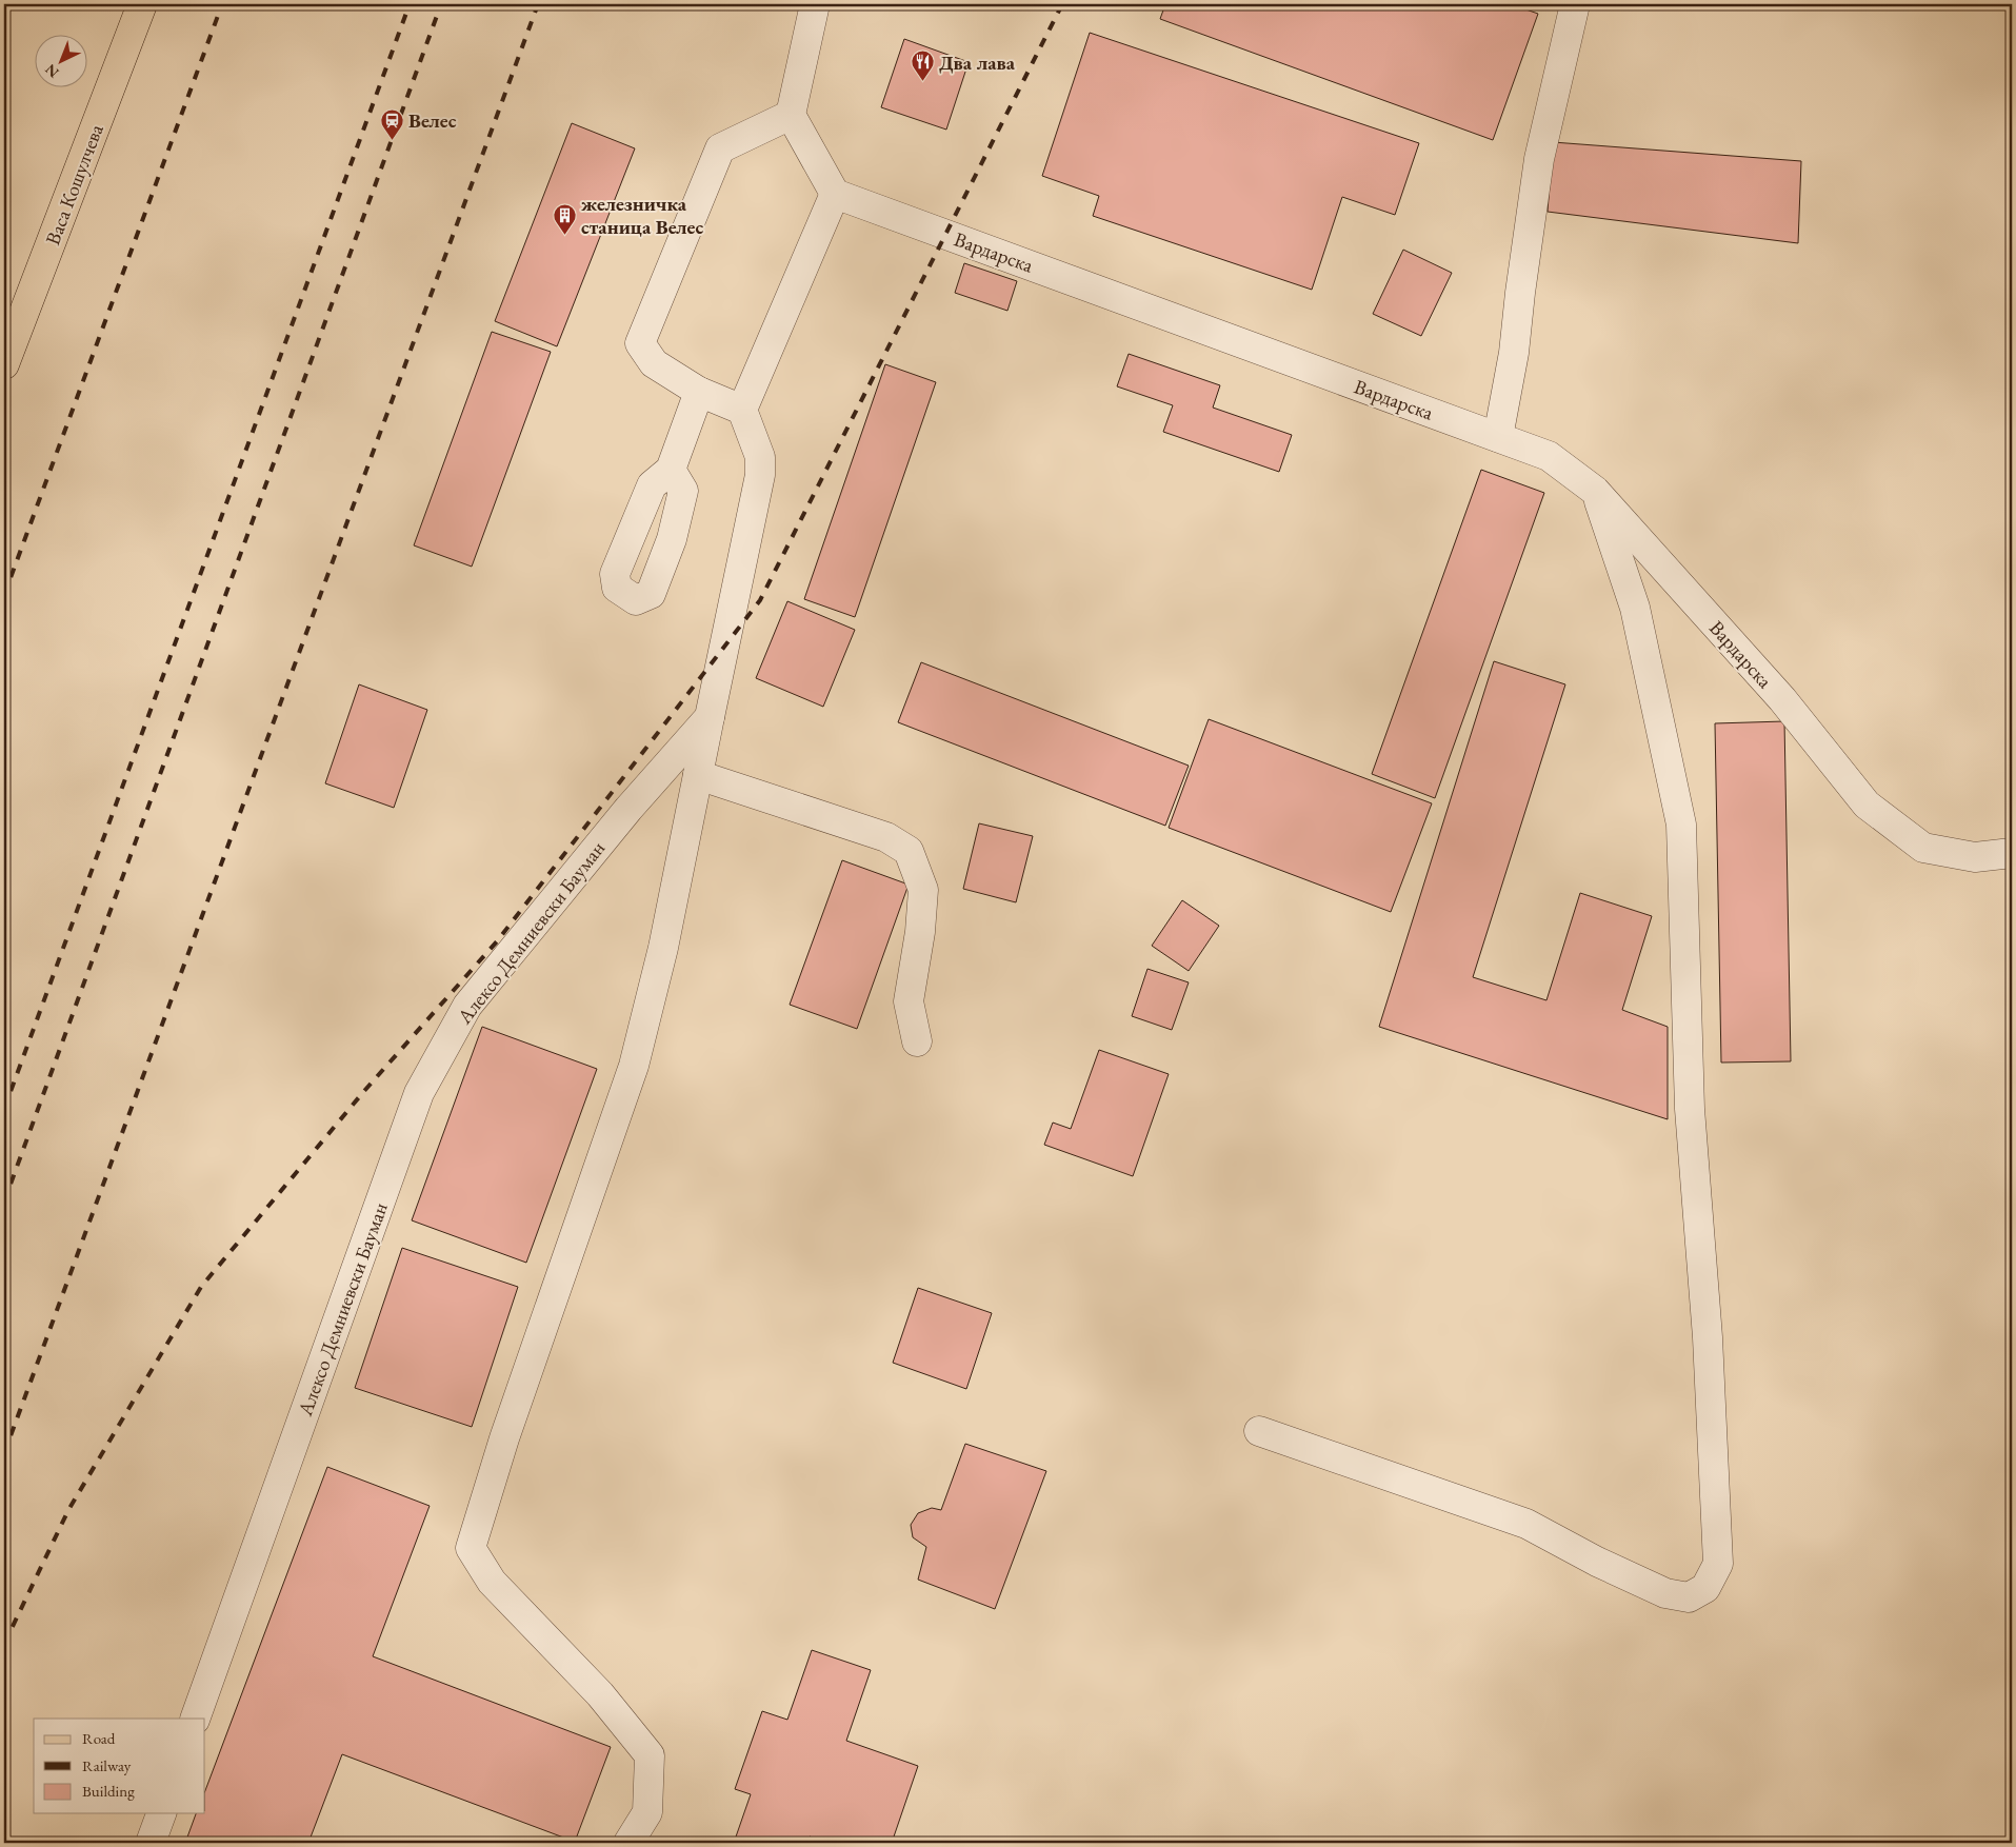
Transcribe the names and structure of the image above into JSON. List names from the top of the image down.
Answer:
{
  "streets": {
    "main road": ["Васа Кошулчева"],
    "street": ["Вардарска", "Алексо Демниевски Бауман"]
  },
  "places": {
    "restaurant": ["Два лава"],
    "station": ["Велес"],
    "building": ["железничка станица Велес"]
  },
  "legend": ["Road", "Railway", "Building"],
  "north": "bottom left"
}
